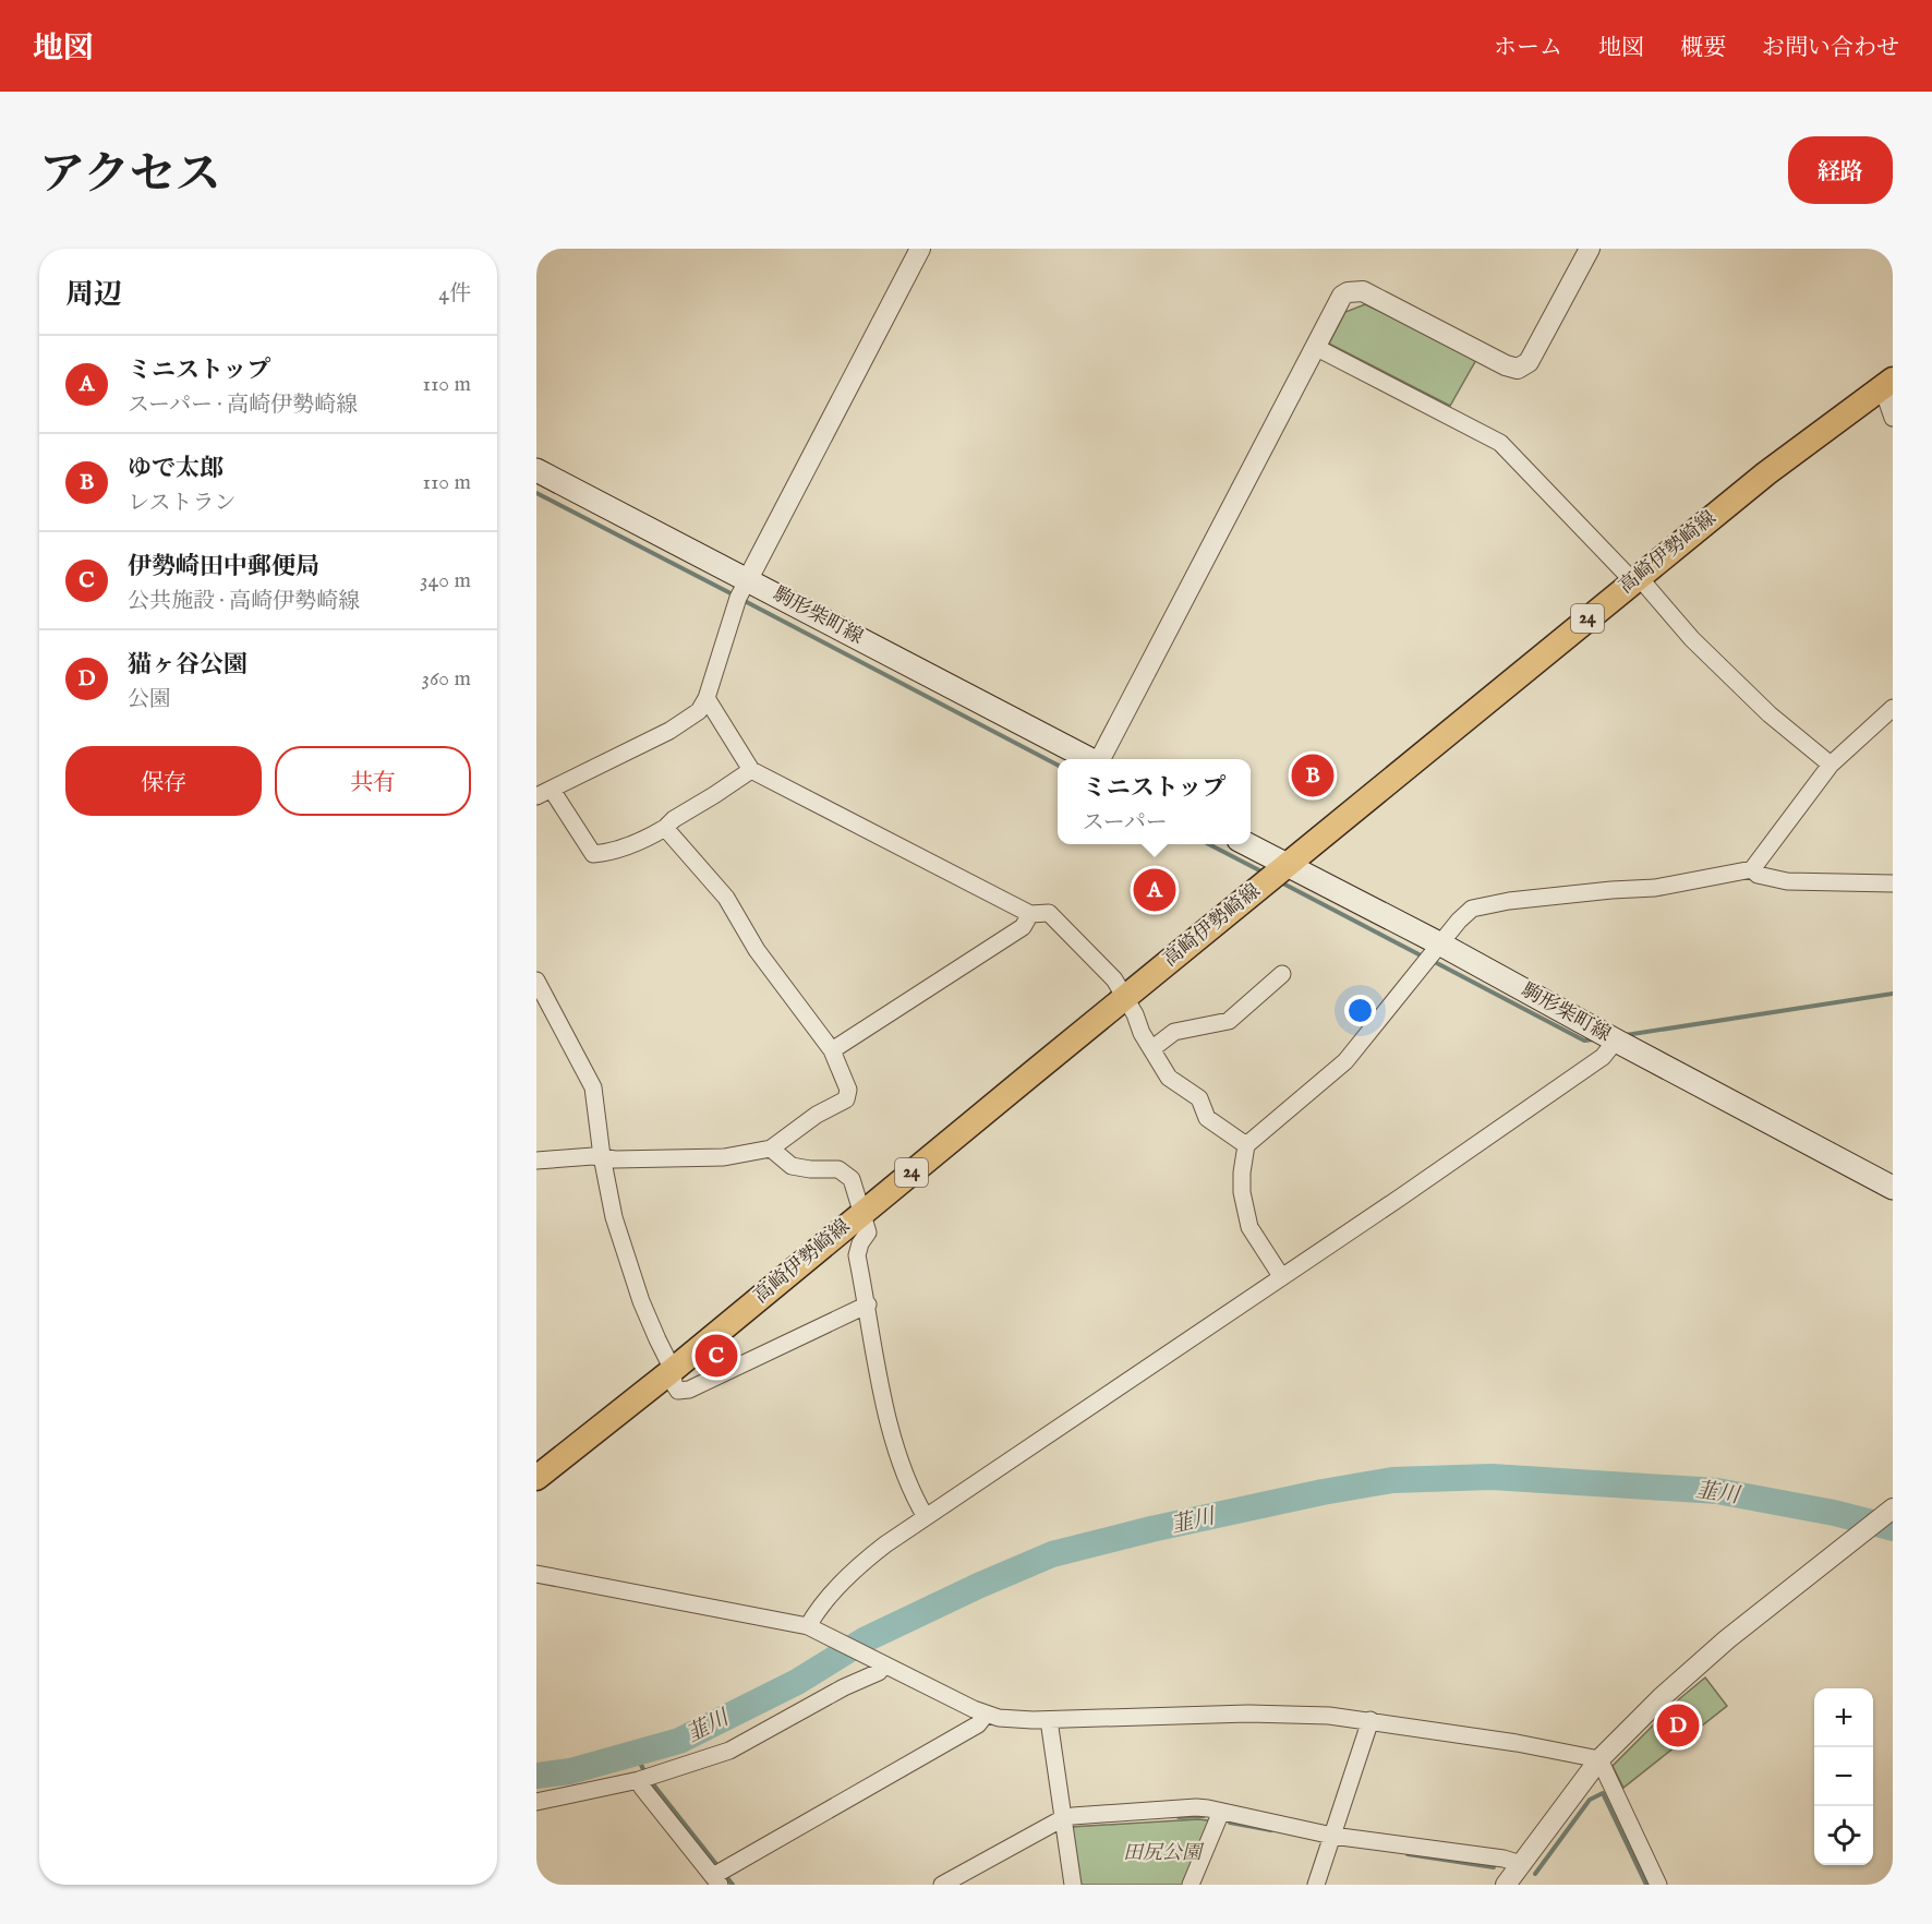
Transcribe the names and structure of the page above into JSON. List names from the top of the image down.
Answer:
{
  "streets": {
    "main road": ["高崎伊勢崎線", "駒形柴町線", "24"]
  },
  "crossings": [
    ["高崎伊勢崎線", "駒形柴町線"]
  ],
  "water": ["韮川"],
  "parks": ["田尻公園"],
  "page": {
    "header": "地図",
    "nav": [
      "ホーム",
      "地図",
      "概要",
      "お問い合わせ"
    ],
    "title": "アクセス",
    "buttons": [
      "経路",
      ["保存", "共有"]
    ],
    "heading": ["周辺", "4件"],
    "list": [
      {
        "mark": "A",
        "name": "ミニストップ",
        "note": "スーパー · 高崎伊勢崎線",
        "value": "110 m"
      },
      {
        "mark": "B",
        "name": "ゆで太郎",
        "note": "レストラン",
        "value": "110 m"
      },
      {
        "mark": "C",
        "name": "伊勢崎田中郵便局",
        "note": "公共施設 · 高崎伊勢崎線",
        "value": "340 m"
      },
      {
        "mark": "D",
        "name": "猫ヶ谷公園",
        "note": "公園",
        "value": "360 m"
      }
    ],
    "pins": [
      "B",
      "A",
      "C",
      "D"
    ],
    "popup": ["ミニストップ", "スーパー"],
    "map_buttons": ["+", "−"]
  }
}
